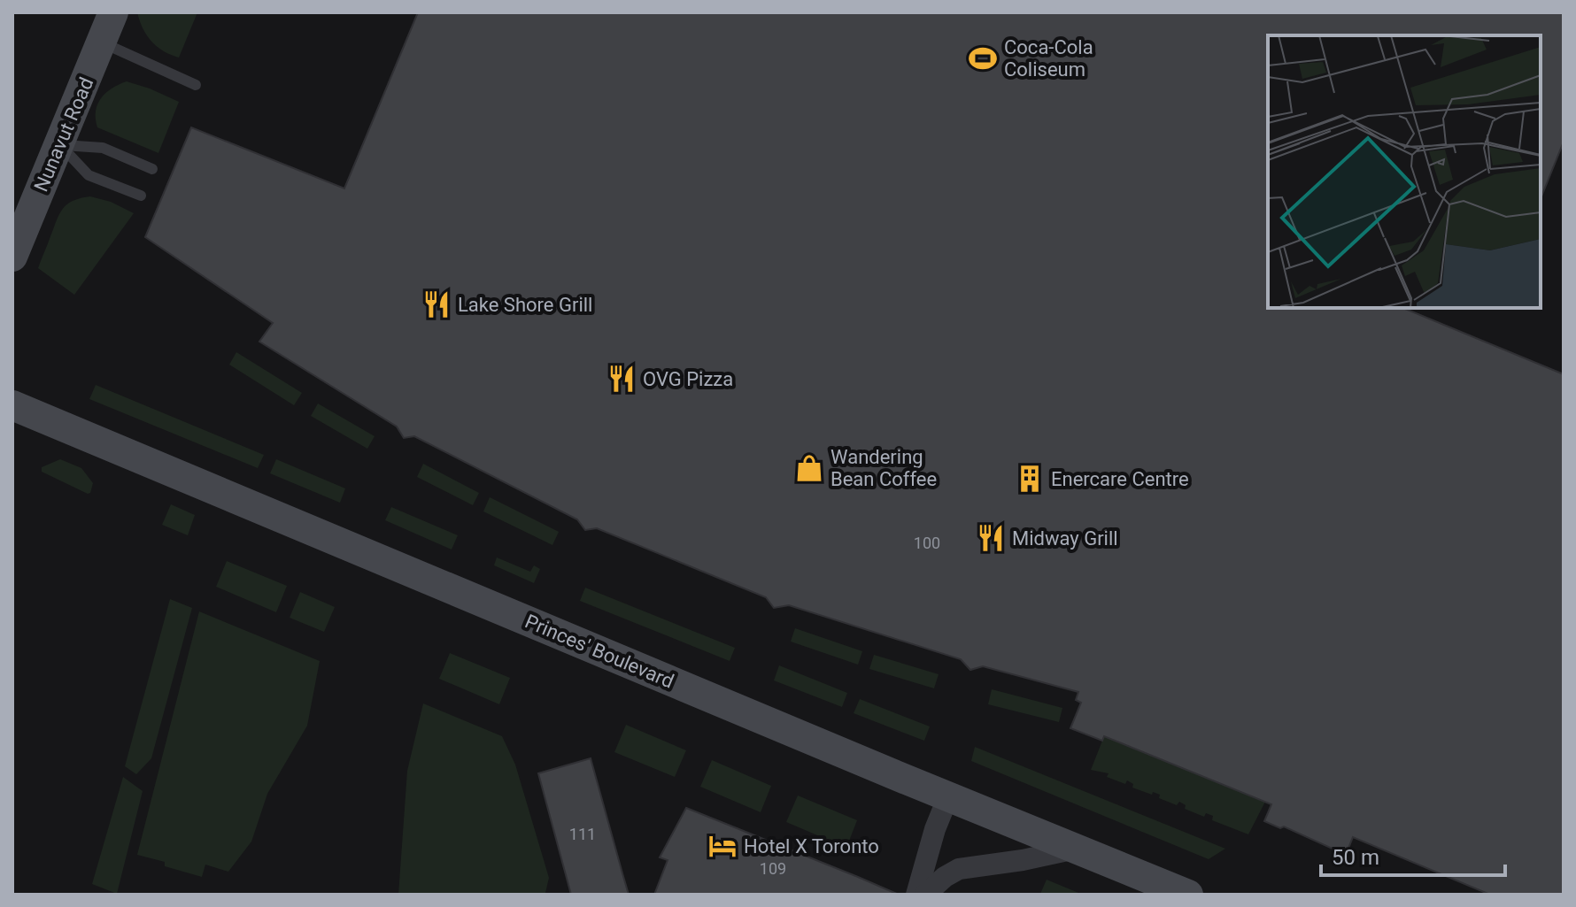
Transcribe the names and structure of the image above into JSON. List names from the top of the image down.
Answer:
{
  "streets": {
    "street": ["Nunavut Road", "Princes' Boulevard"]
  },
  "places": {
    "sports": ["Coca-Cola Coliseum"],
    "restaurant": ["Lake Shore Grill", "OVG Pizza", "Midway Grill"],
    "shop": ["Wandering Bean Coffee"],
    "building": ["Enercare Centre"],
    "hotel": ["Hotel X Toronto"]
  },
  "house_numbers": ["100", "111", "109"],
  "scale_bar": "50 m"
}
